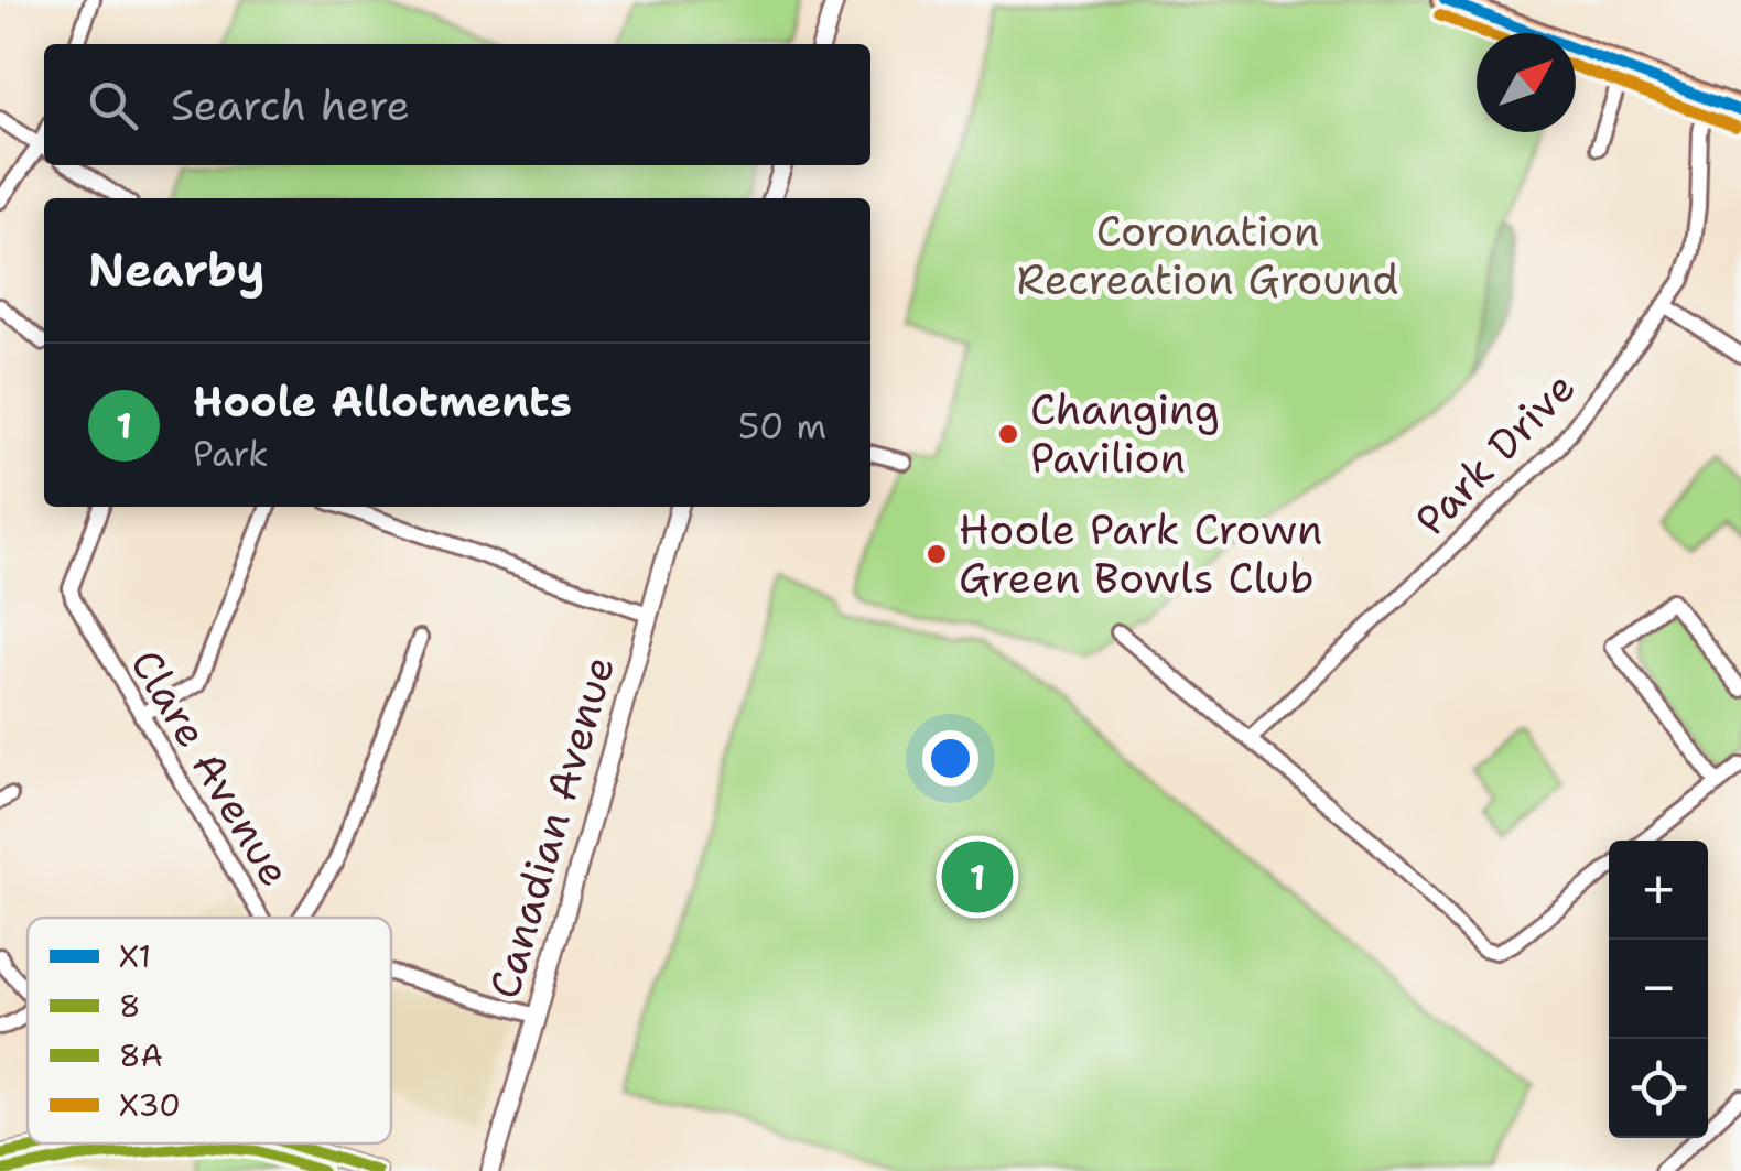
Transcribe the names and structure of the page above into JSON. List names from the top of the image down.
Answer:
{
  "streets": {
    "street": ["Park Drive", "Clare Avenue", "Canadian Avenue"]
  },
  "crossings": [
    ["Clare Avenue", "Canadian Avenue"]
  ],
  "parks": ["Coronation Recreation Ground"],
  "places": ["Changing Pavilion", "Hoole Park Crown Green Bowls Club"],
  "lines": [
    "transit line X1",
    "transit line X30",
    "transit line 8",
    "transit line 8A"
  ],
  "legend": [
    "X1",
    "8",
    "8A",
    "X30"
  ],
  "north": "top right",
  "page": {
    "search": "Search here",
    "heading": "Nearby",
    "list": [
      {
        "mark": "1",
        "name": "Hoole Allotments",
        "note": "Park",
        "value": "50 m"
      }
    ],
    "pins": "1",
    "map_buttons": ["+", "−"]
  }
}
